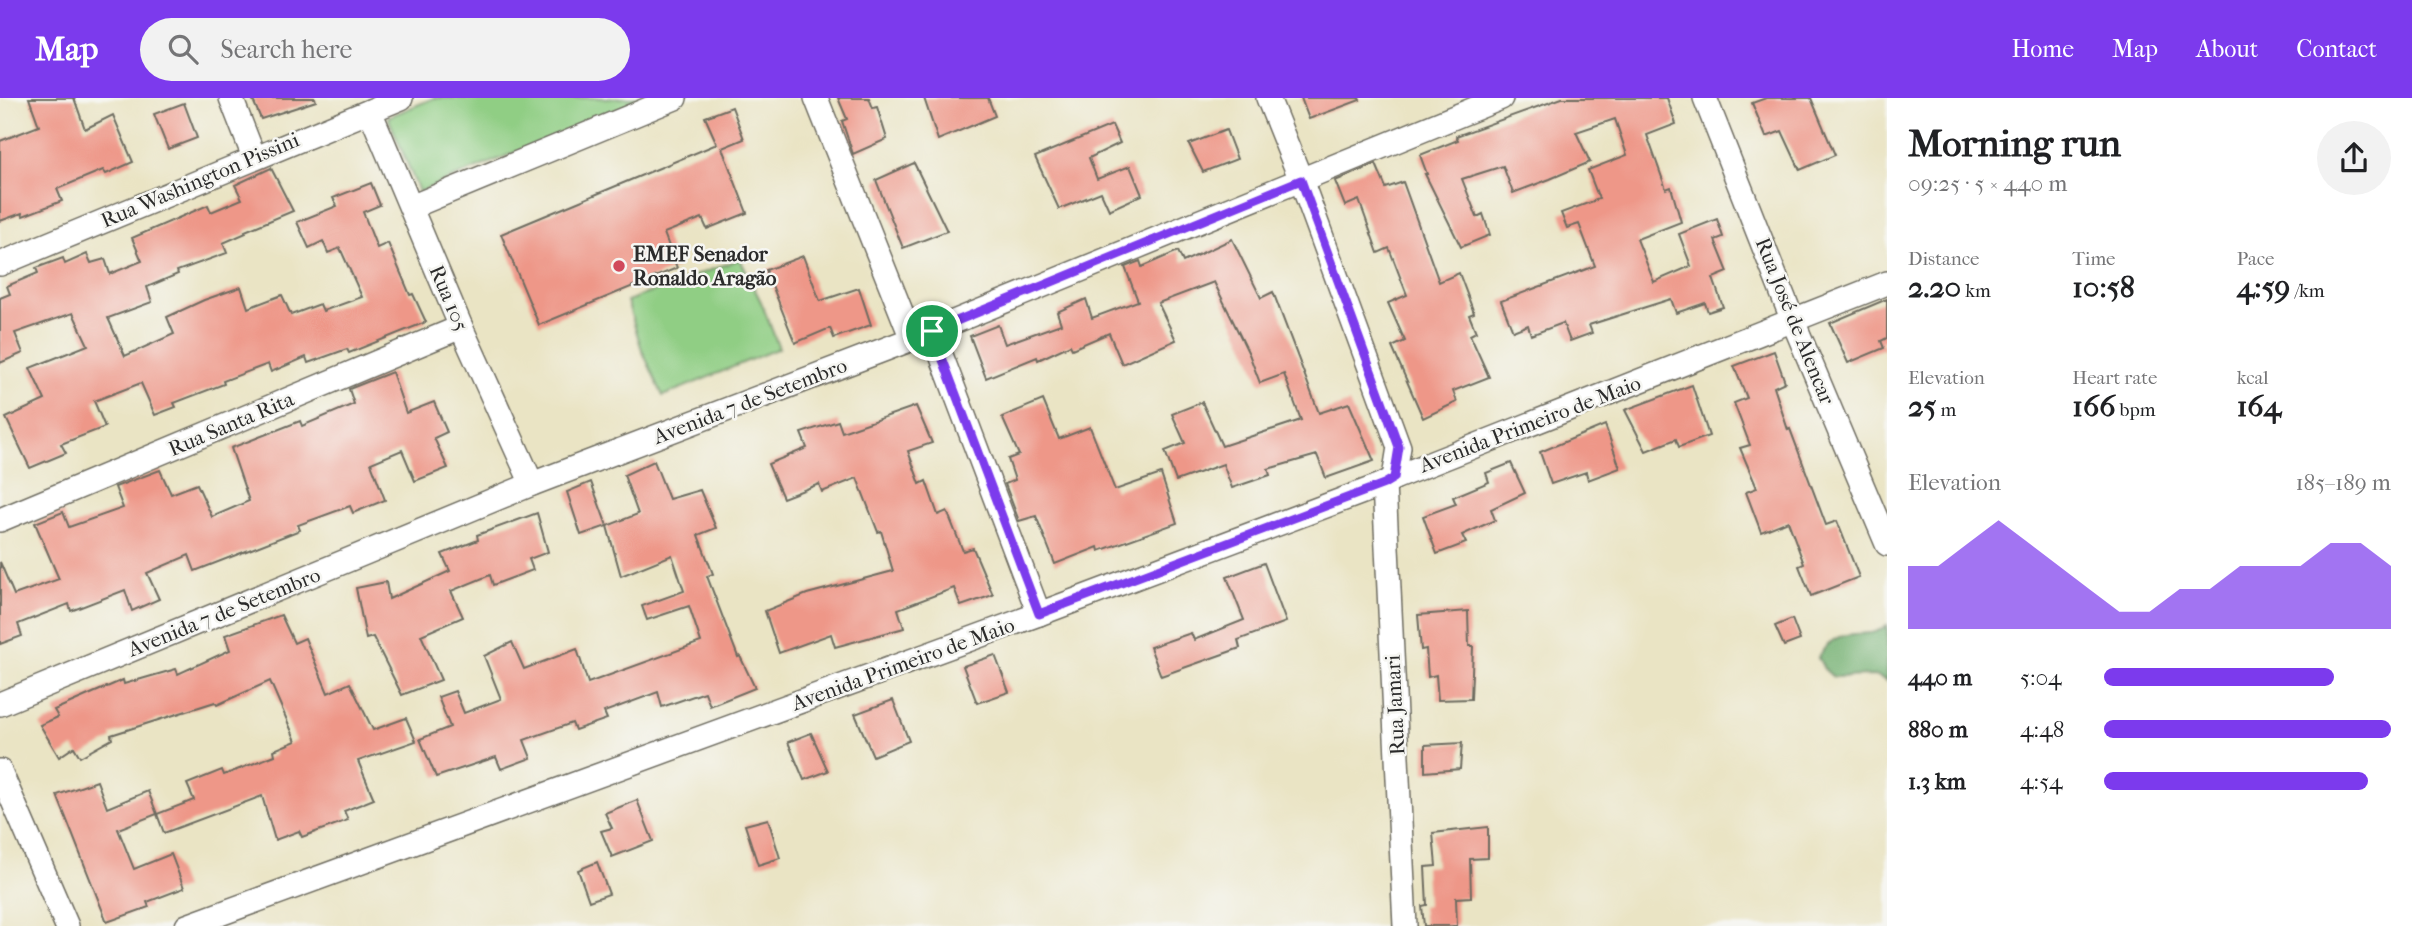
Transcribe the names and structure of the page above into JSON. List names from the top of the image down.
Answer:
{
  "streets": {
    "street": [
      "Rua Washington Pissini",
      "Rua 105",
      "Rua José de Alencar",
      "Avenida 7 de Setembro",
      "Rua Santa Rita",
      "Avenida Primeiro de Maio",
      "Rua Jamari"
    ]
  },
  "crossings": [
    ["Rua Washington Pissini", "Rua 105"],
    ["Rua 105", "Avenida 7 de Setembro"],
    ["Rua 105", "Rua Santa Rita"],
    ["Rua José de Alencar", "Avenida Primeiro de Maio"],
    ["Avenida 7 de Setembro", "Rua Jamari"],
    ["Avenida Primeiro de Maio", "Rua Jamari"]
  ],
  "places": ["EMEF Senador Ronaldo Aragão"],
  "page": {
    "header": "Map",
    "search": "Search here",
    "nav": [
      "Home",
      "Map",
      "About",
      "Contact"
    ],
    "heading": ["Morning run", "09:25 · 5 × 440 m"],
    "stats": [
      ["Distance", "2.20 km"],
      ["Time", "10:58"],
      ["Pace", "4:59 /km"],
      ["Elevation", "25 m"],
      ["Heart rate", "166 bpm"],
      ["kcal", "164"]
    ],
    "chart": ["Elevation", "185–189 m"],
    "list": [
      {
        "name": "440 m",
        "note": "5:04"
      },
      {
        "name": "880 m",
        "note": "4:48"
      },
      {
        "name": "1.3 km",
        "note": "4:54"
      }
    ]
  }
}
